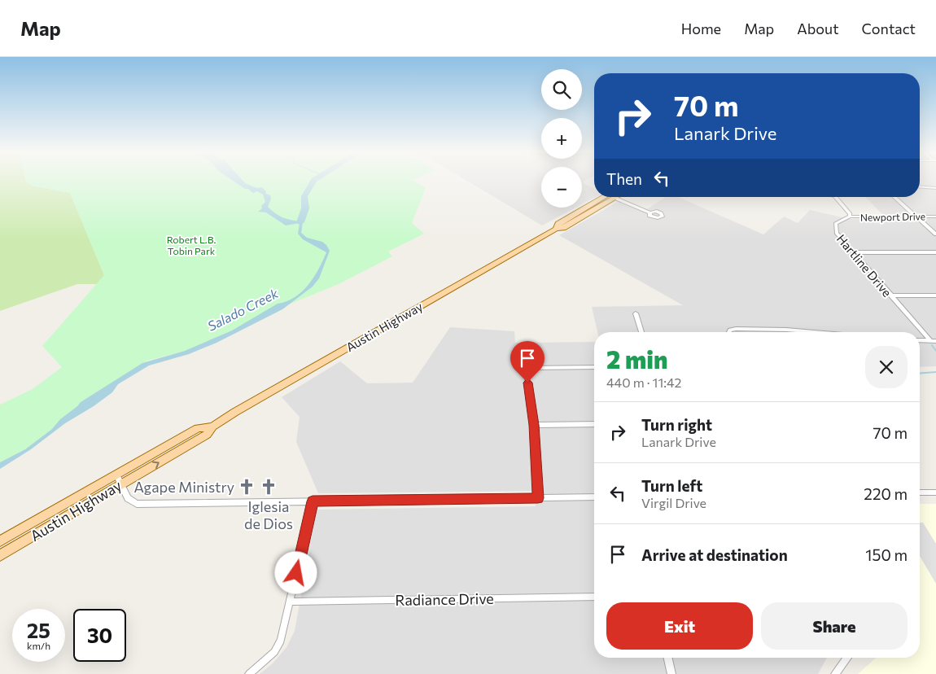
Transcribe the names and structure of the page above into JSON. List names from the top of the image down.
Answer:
{
  "streets": {
    "main road": ["Austin Highway"],
    "street": ["Newport Drive", "Hartline Drive", "Radiance Drive"]
  },
  "crossings": [
    ["Newport Drive", "Hartline Drive"]
  ],
  "water": ["Salado Creek"],
  "parks": ["Robert L.B. Tobin Park"],
  "places": {
    "church": ["Agape Ministry", "Iglesia de Dios"]
  },
  "page": {
    "header": "Map",
    "nav": [
      "Home",
      "Map",
      "About",
      "Contact"
    ],
    "map_buttons": ["+", "−"],
    "turn": ["70 m", "Lanark Drive"],
    "then": "Then",
    "heading": ["2 min", "440 m · 11:42"],
    "list": [
      {
        "name": "Turn right",
        "note": "Lanark Drive",
        "value": "70 m"
      },
      {
        "name": "Turn left",
        "note": "Virgil Drive",
        "value": "220 m"
      },
      {
        "name": "Arrive at destination",
        "value": "150 m"
      }
    ],
    "buttons": ["Exit", "Share"],
    "speed": "25 km/h",
    "limit": "30"
  }
}
